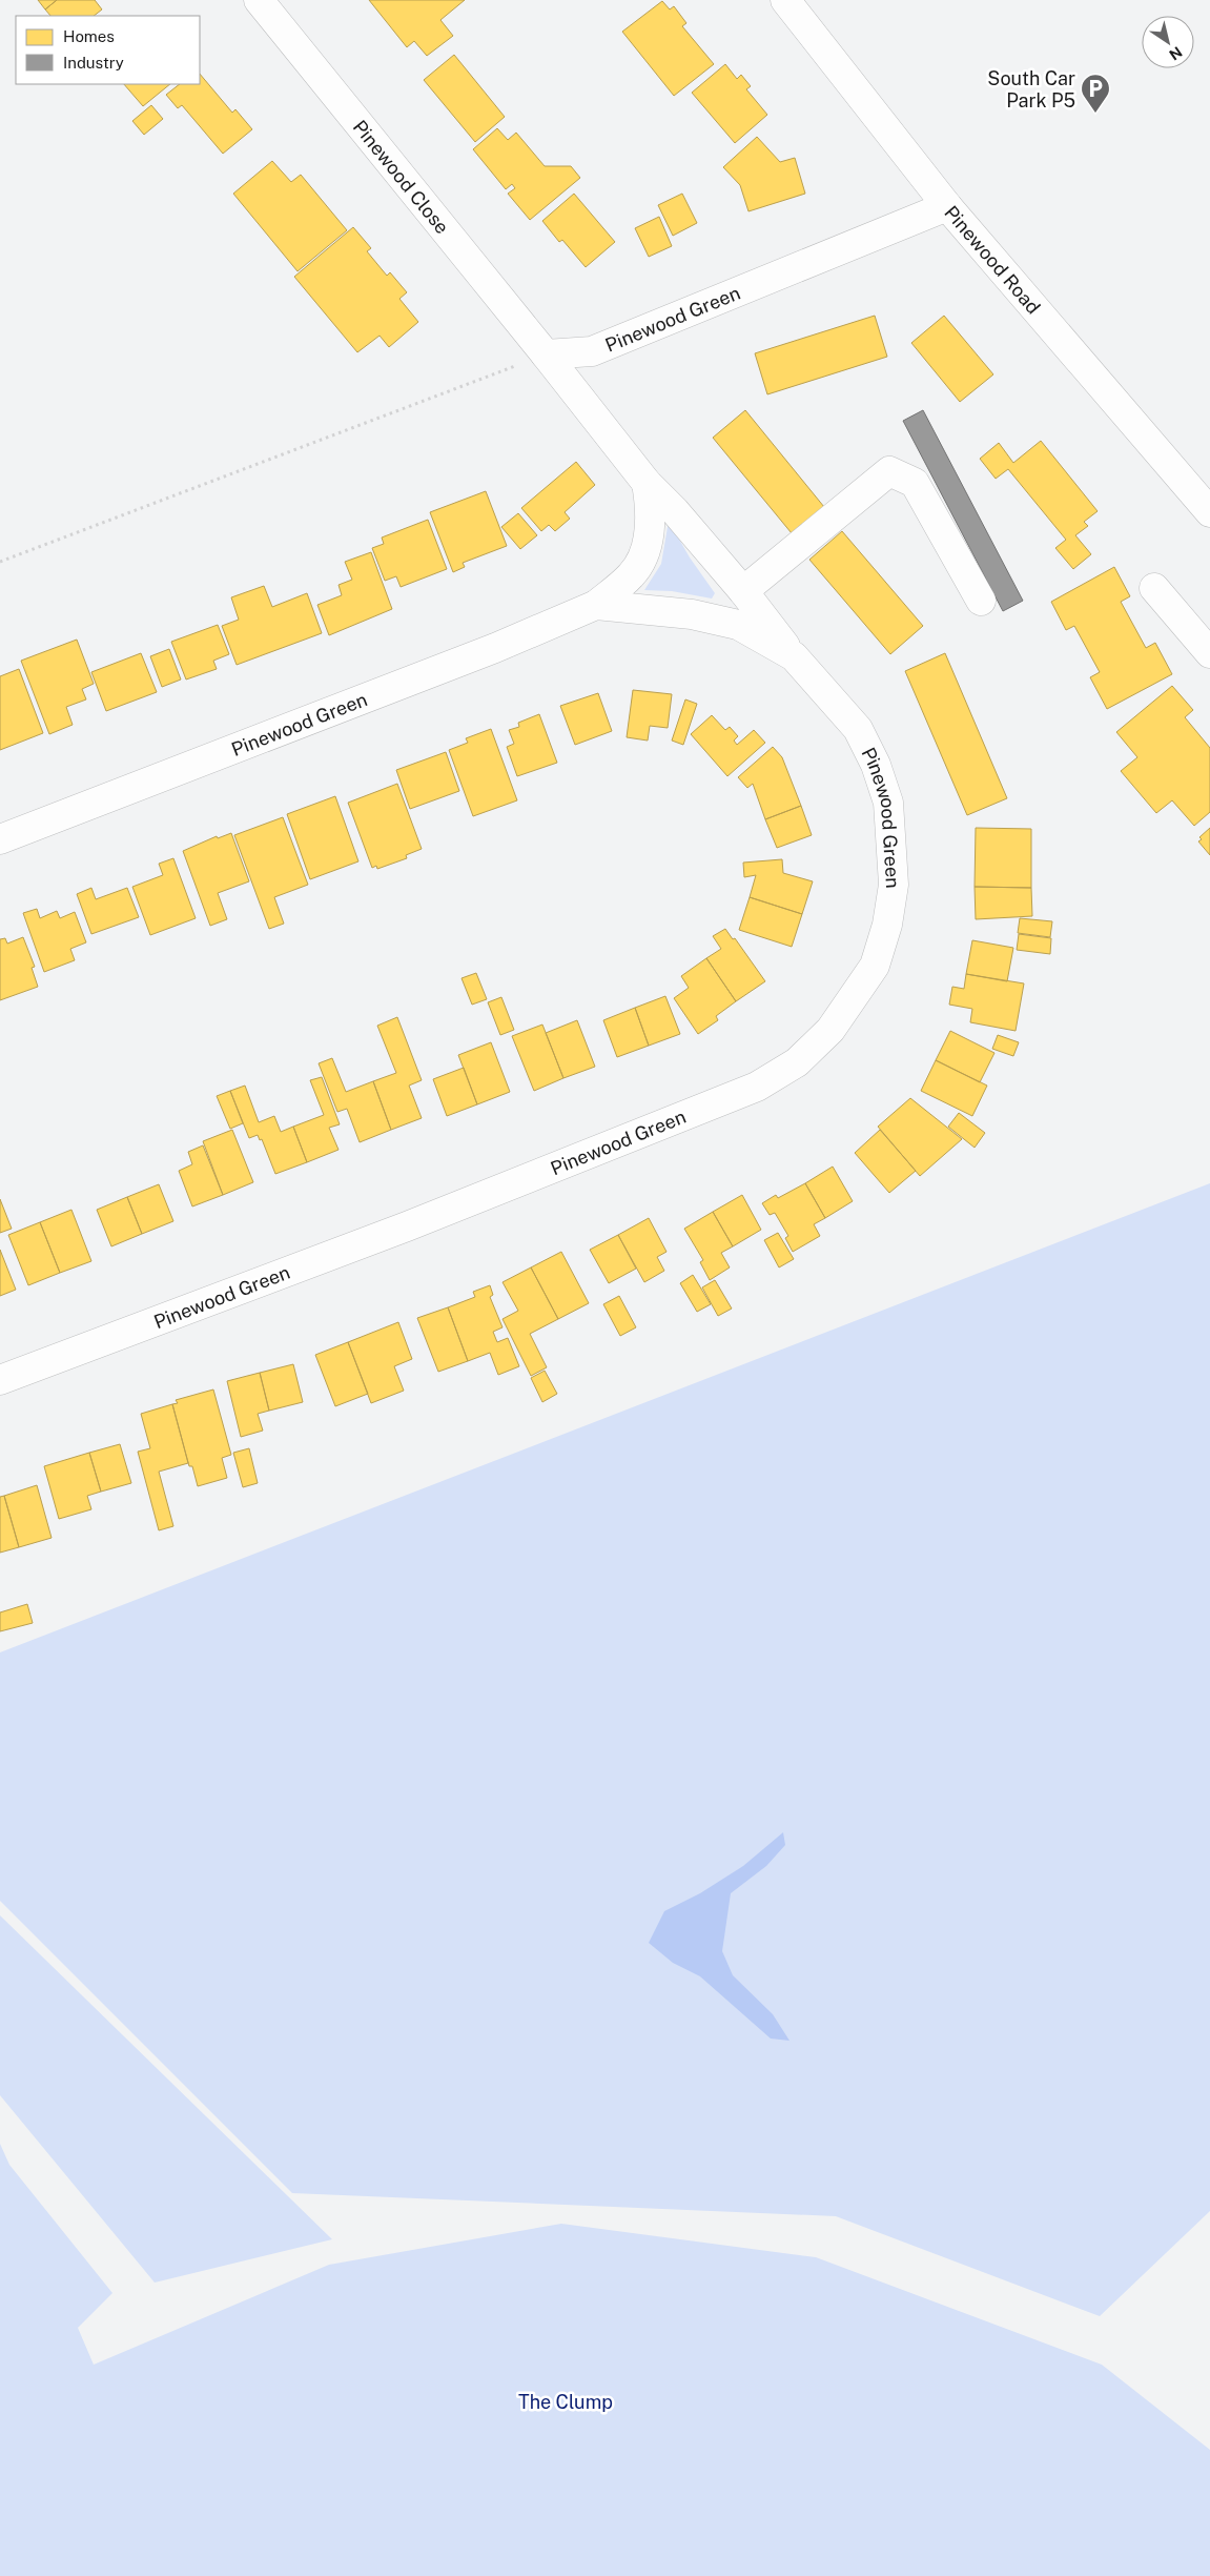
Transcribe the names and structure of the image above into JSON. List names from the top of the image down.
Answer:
{
  "streets": {
    "street": ["Pinewood Close", "Pinewood Road", "Pinewood Green"]
  },
  "crossings": [
    ["Pinewood Close", "Pinewood Green"],
    ["Pinewood Road", "Pinewood Green"]
  ],
  "parks": ["The Clump"],
  "places": {
    "parking": ["South Car Park P5"]
  },
  "legend": ["Homes", "Industry"],
  "north": "bottom right"
}
